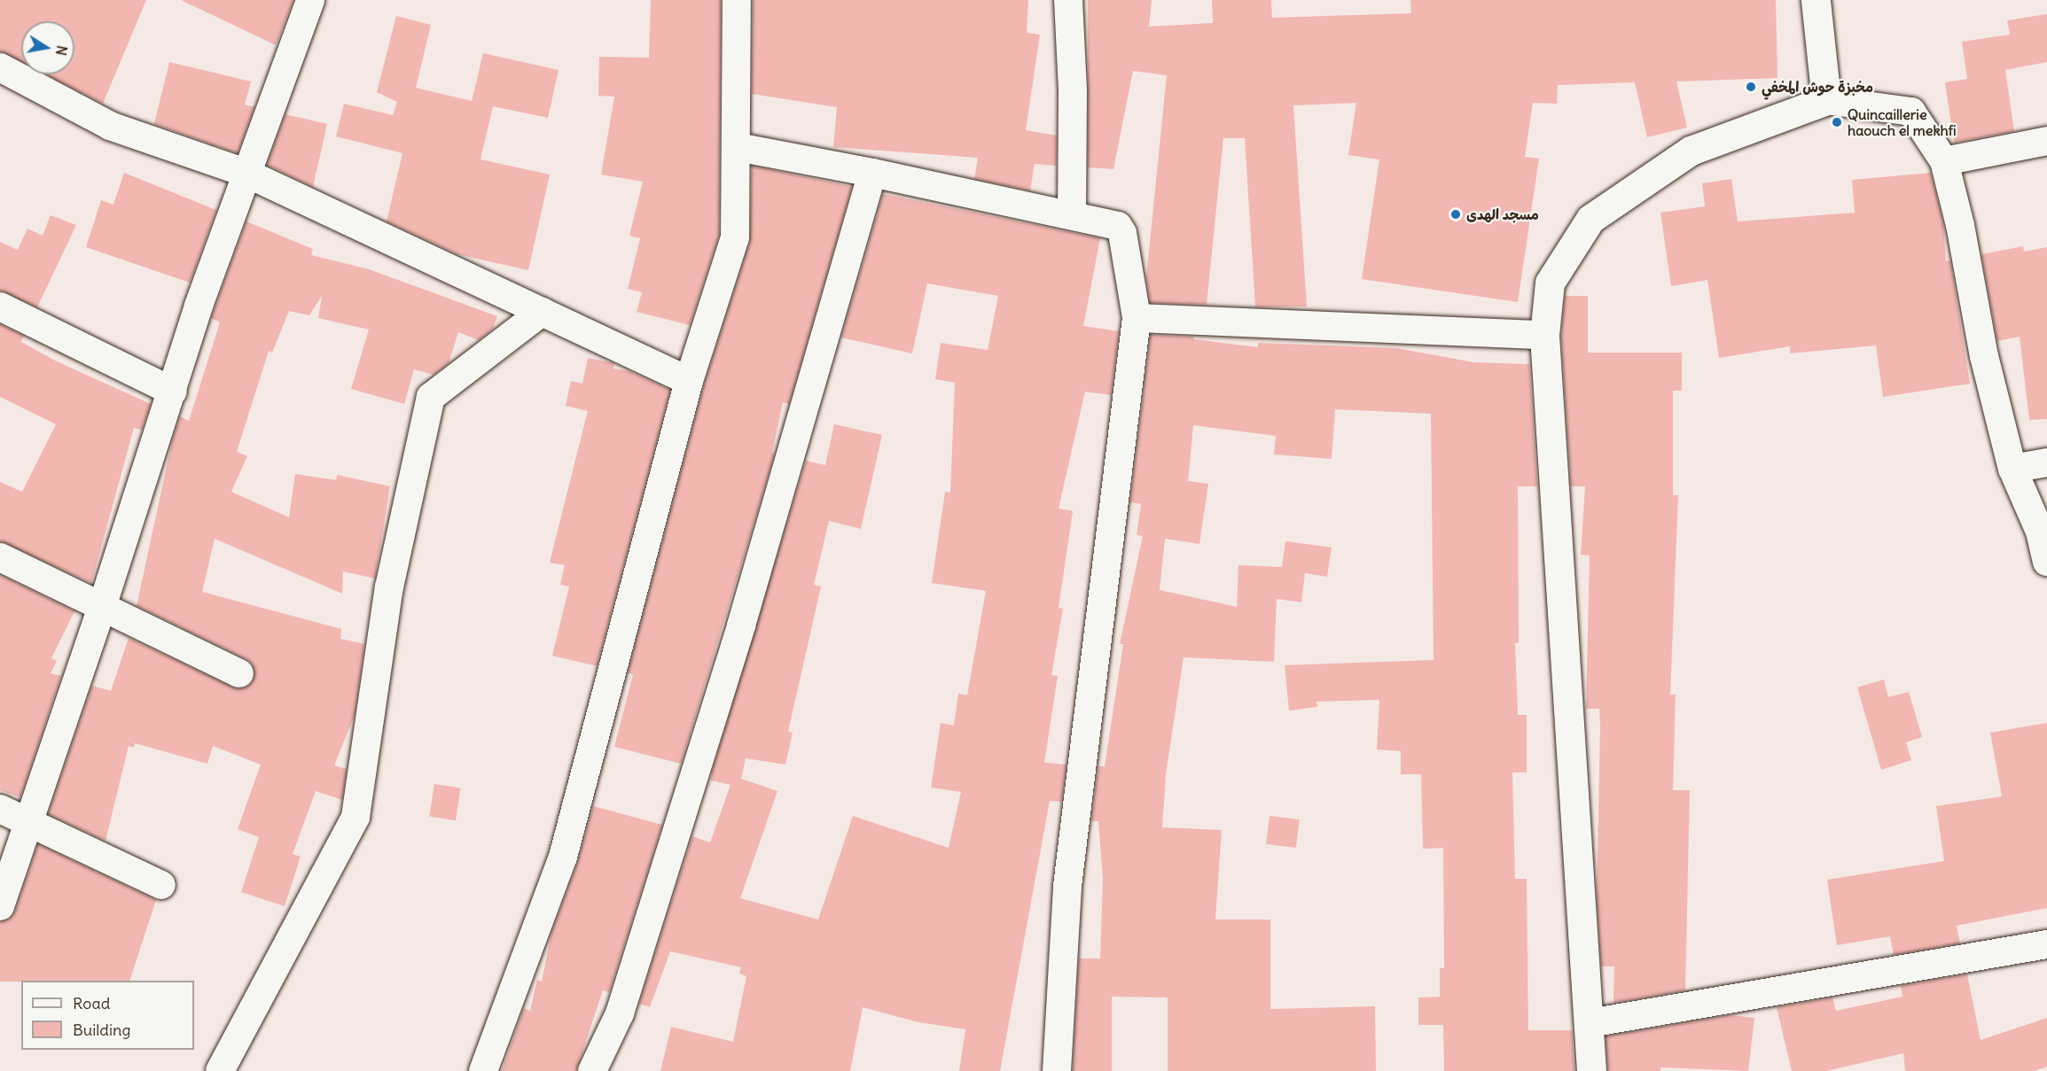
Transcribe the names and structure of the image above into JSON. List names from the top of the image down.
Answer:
{
  "places": ["مخبزة حوش المخفي", "Quincaillerie haouch el mekhfi", "مسجد الهدى"],
  "legend": ["Road", "Building"],
  "north": "right"
}
